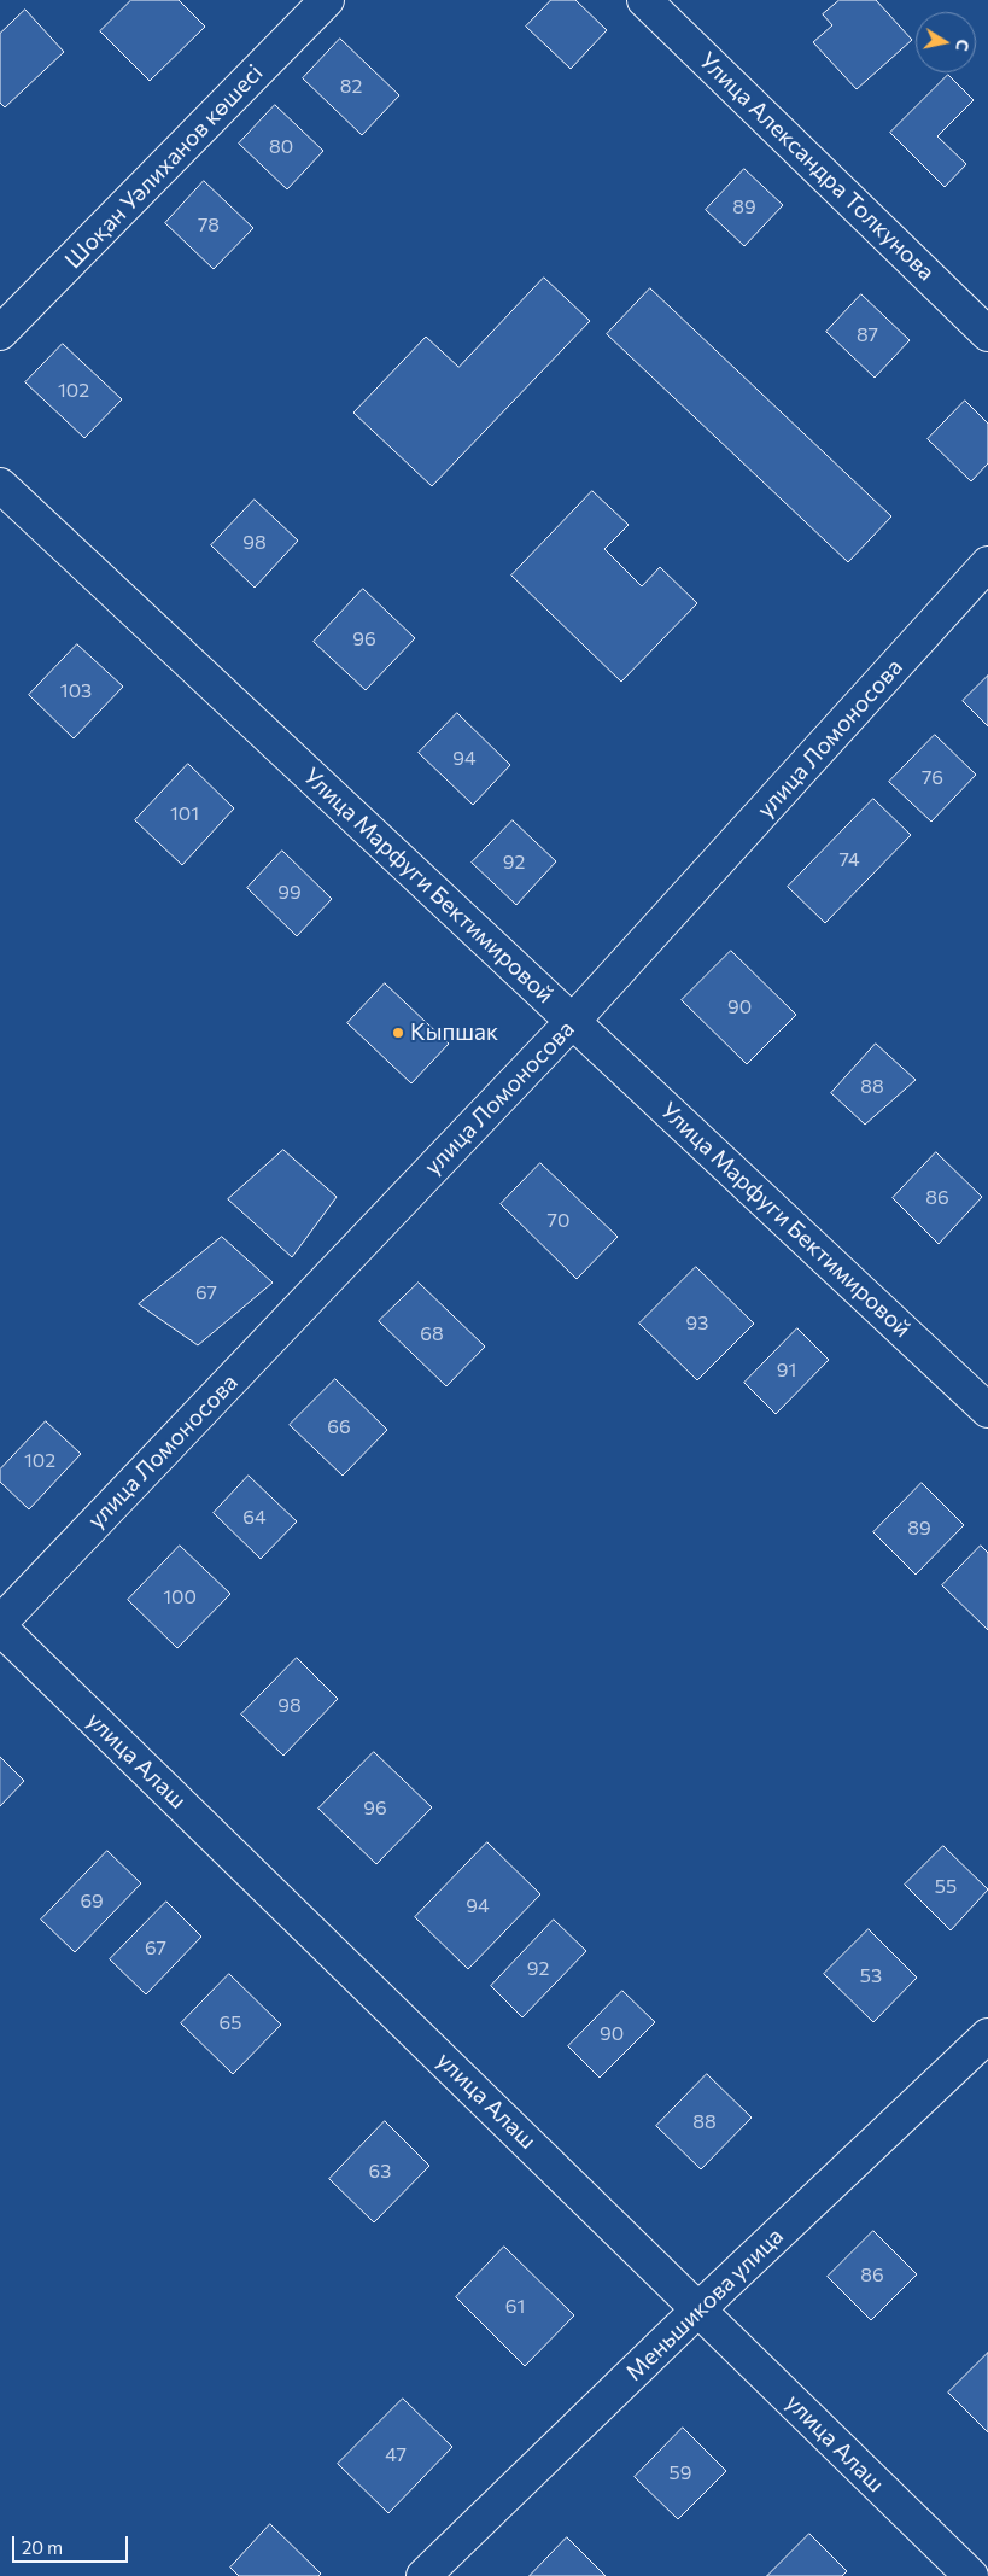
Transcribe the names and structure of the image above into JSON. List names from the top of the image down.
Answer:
{
  "streets": {
    "street": [
      "Шоқан Уәлиханов көшесі",
      "Улица Александра Толкунова",
      "улица Ломоносова",
      "Улица Марфуги Бектимировой",
      "улица Алаш",
      "Меньшикова улица"
    ]
  },
  "crossings": [
    ["улица Ломоносова", "Улица Марфуги Бектимировой"],
    ["улица Алаш", "Меньшикова улица"]
  ],
  "places": ["Кыпшак"],
  "house_numbers": [
    "82",
    "80",
    "89",
    "78",
    "87",
    "102",
    "98",
    "96",
    "103",
    "94",
    "76",
    "101",
    "74",
    "92",
    "99",
    "90",
    "88",
    "86",
    "70",
    "67",
    "93",
    "68",
    "91",
    "66",
    "102",
    "64",
    "89",
    "100",
    "98",
    "96",
    "55",
    "69",
    "94",
    "67",
    "92",
    "53",
    "65",
    "90",
    "88",
    "63",
    "86",
    "61",
    "47",
    "59"
  ],
  "scale_bar": "20 m",
  "north": "right"
}
